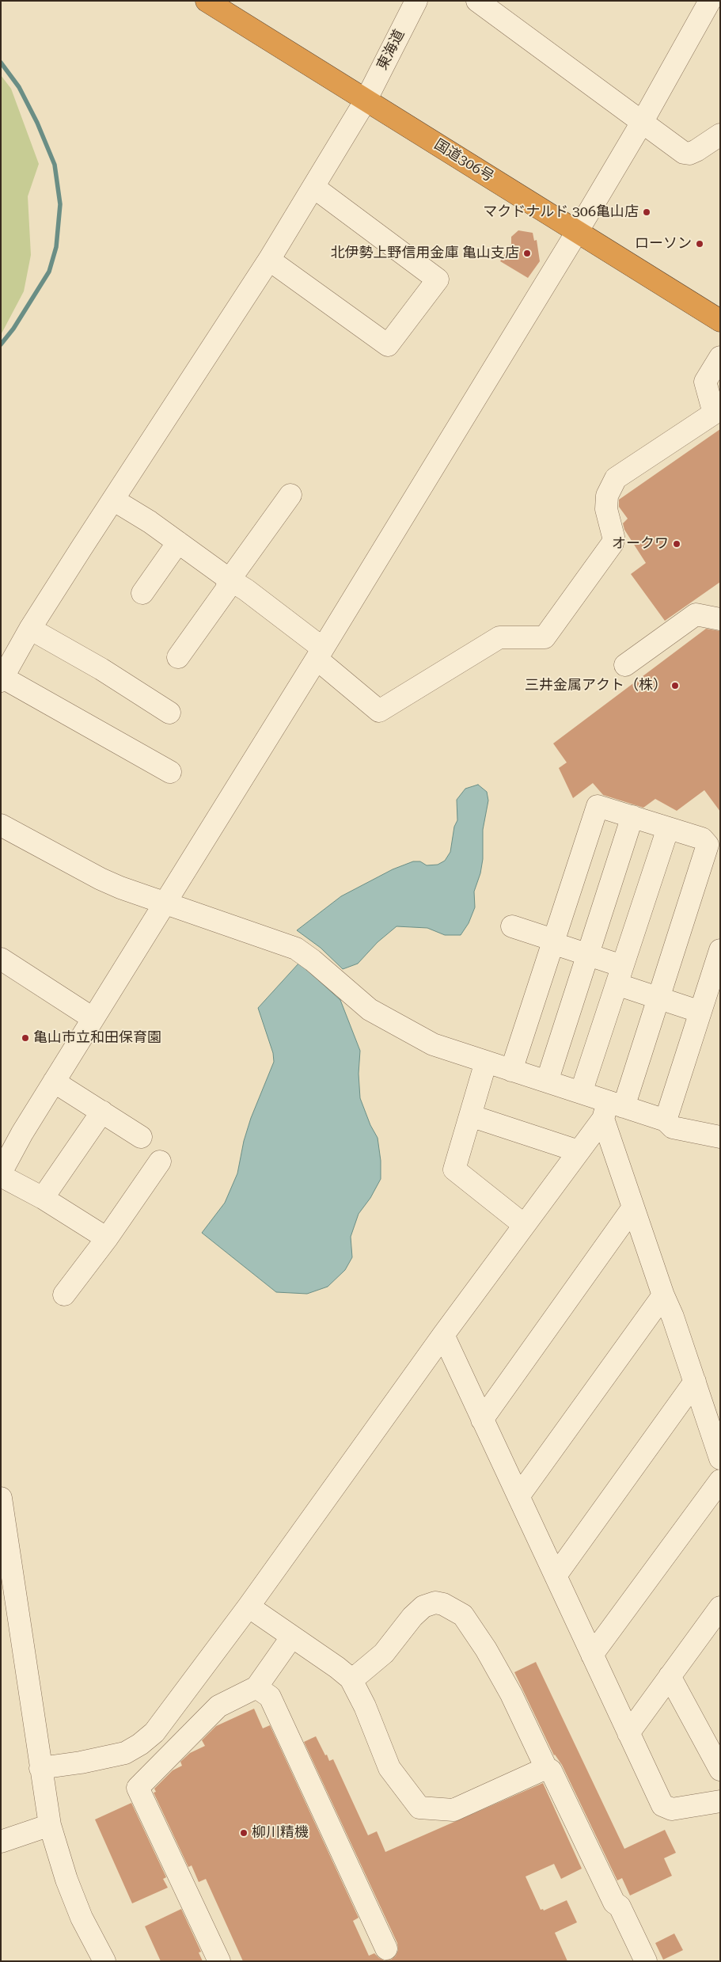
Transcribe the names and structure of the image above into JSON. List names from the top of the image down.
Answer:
{
  "streets": {
    "highway": ["国道306号"],
    "street": ["東海道"]
  },
  "crossings": [
    ["東海道", "国道306号"]
  ],
  "places": [
    "マクドナルド 306亀山店",
    "ローソン",
    "北伊勢上野信用金庫 亀山支店",
    "オークワ",
    "三井金属アクト（株）",
    "亀山市立和田保育園",
    "柳川精機"
  ]
}
